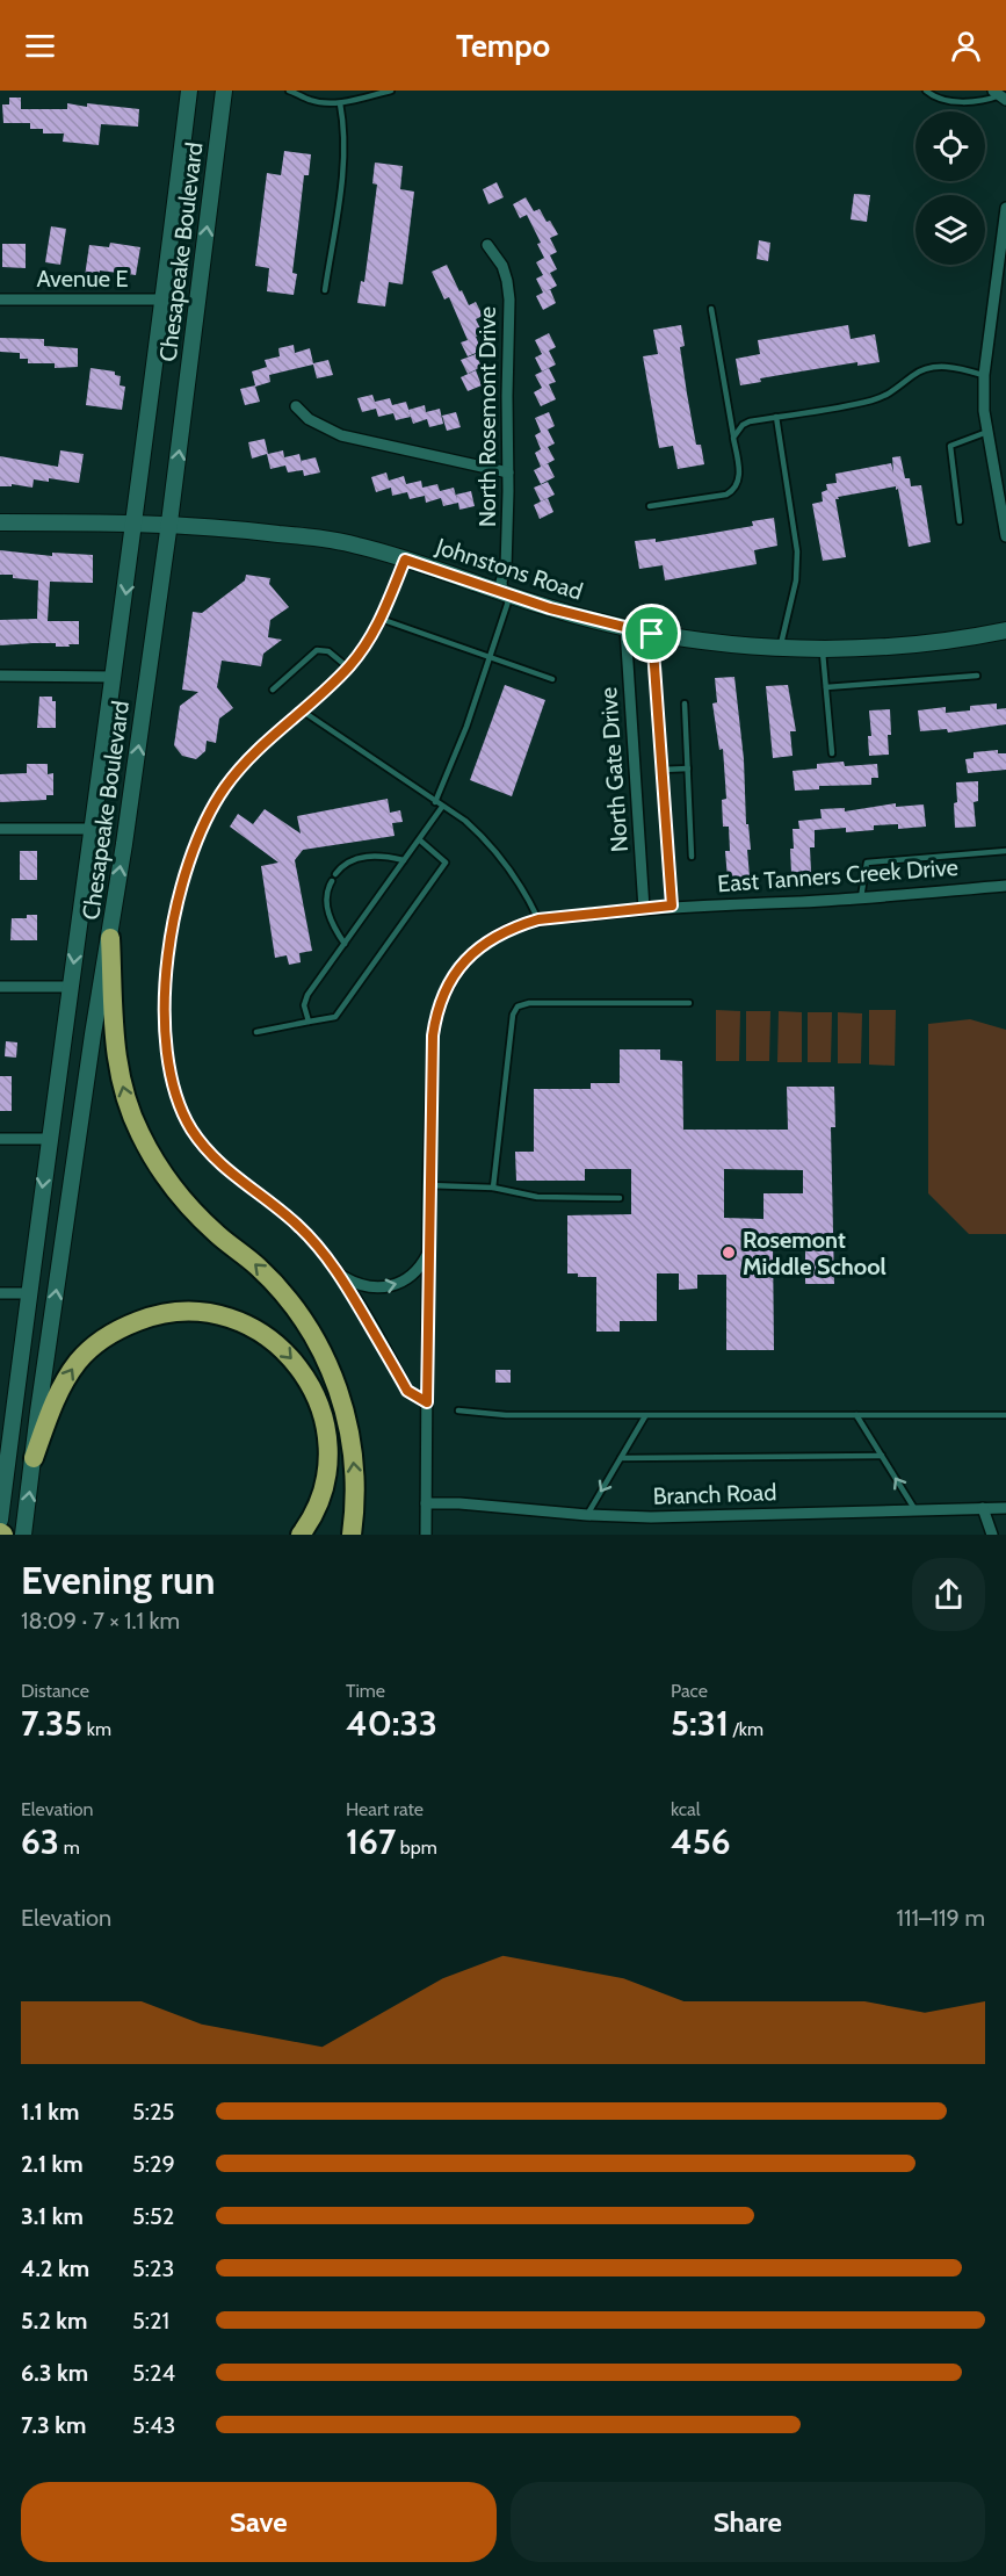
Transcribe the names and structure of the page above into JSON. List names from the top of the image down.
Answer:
{
  "streets": {
    "main road": ["Chesapeake Boulevard", "Johnstons Road"],
    "street": [
      "Avenue E",
      "North Rosemont Drive",
      "North Gate Drive",
      "East Tanners Creek Drive",
      "Branch Road"
    ]
  },
  "crossings": [
    ["Chesapeake Boulevard", "Avenue E"],
    ["Chesapeake Boulevard", "Johnstons Road"],
    ["North Rosemont Drive", "Johnstons Road"],
    ["Johnstons Road", "North Gate Drive"],
    ["North Gate Drive", "East Tanners Creek Drive"],
    ["East Tanners Creek Drive", "Branch Road"]
  ],
  "places": ["Rosemont Middle School"],
  "page": {
    "header": "Tempo",
    "heading": ["Evening run", "18:09 · 7 × 1.1 km"],
    "stats": [
      ["Distance", "7.35 km"],
      ["Time", "40:33"],
      ["Pace", "5:31 /km"],
      ["Elevation", "63 m"],
      ["Heart rate", "167 bpm"],
      ["kcal", "456"]
    ],
    "chart": ["Elevation", "111–119 m"],
    "list": [
      {
        "name": "1.1 km",
        "note": "5:25"
      },
      {
        "name": "2.1 km",
        "note": "5:29"
      },
      {
        "name": "3.1 km",
        "note": "5:52"
      },
      {
        "name": "4.2 km",
        "note": "5:23"
      },
      {
        "name": "5.2 km",
        "note": "5:21"
      },
      {
        "name": "6.3 km",
        "note": "5:24"
      },
      {
        "name": "7.3 km",
        "note": "5:43"
      }
    ],
    "buttons": ["Save", "Share"]
  }
}
